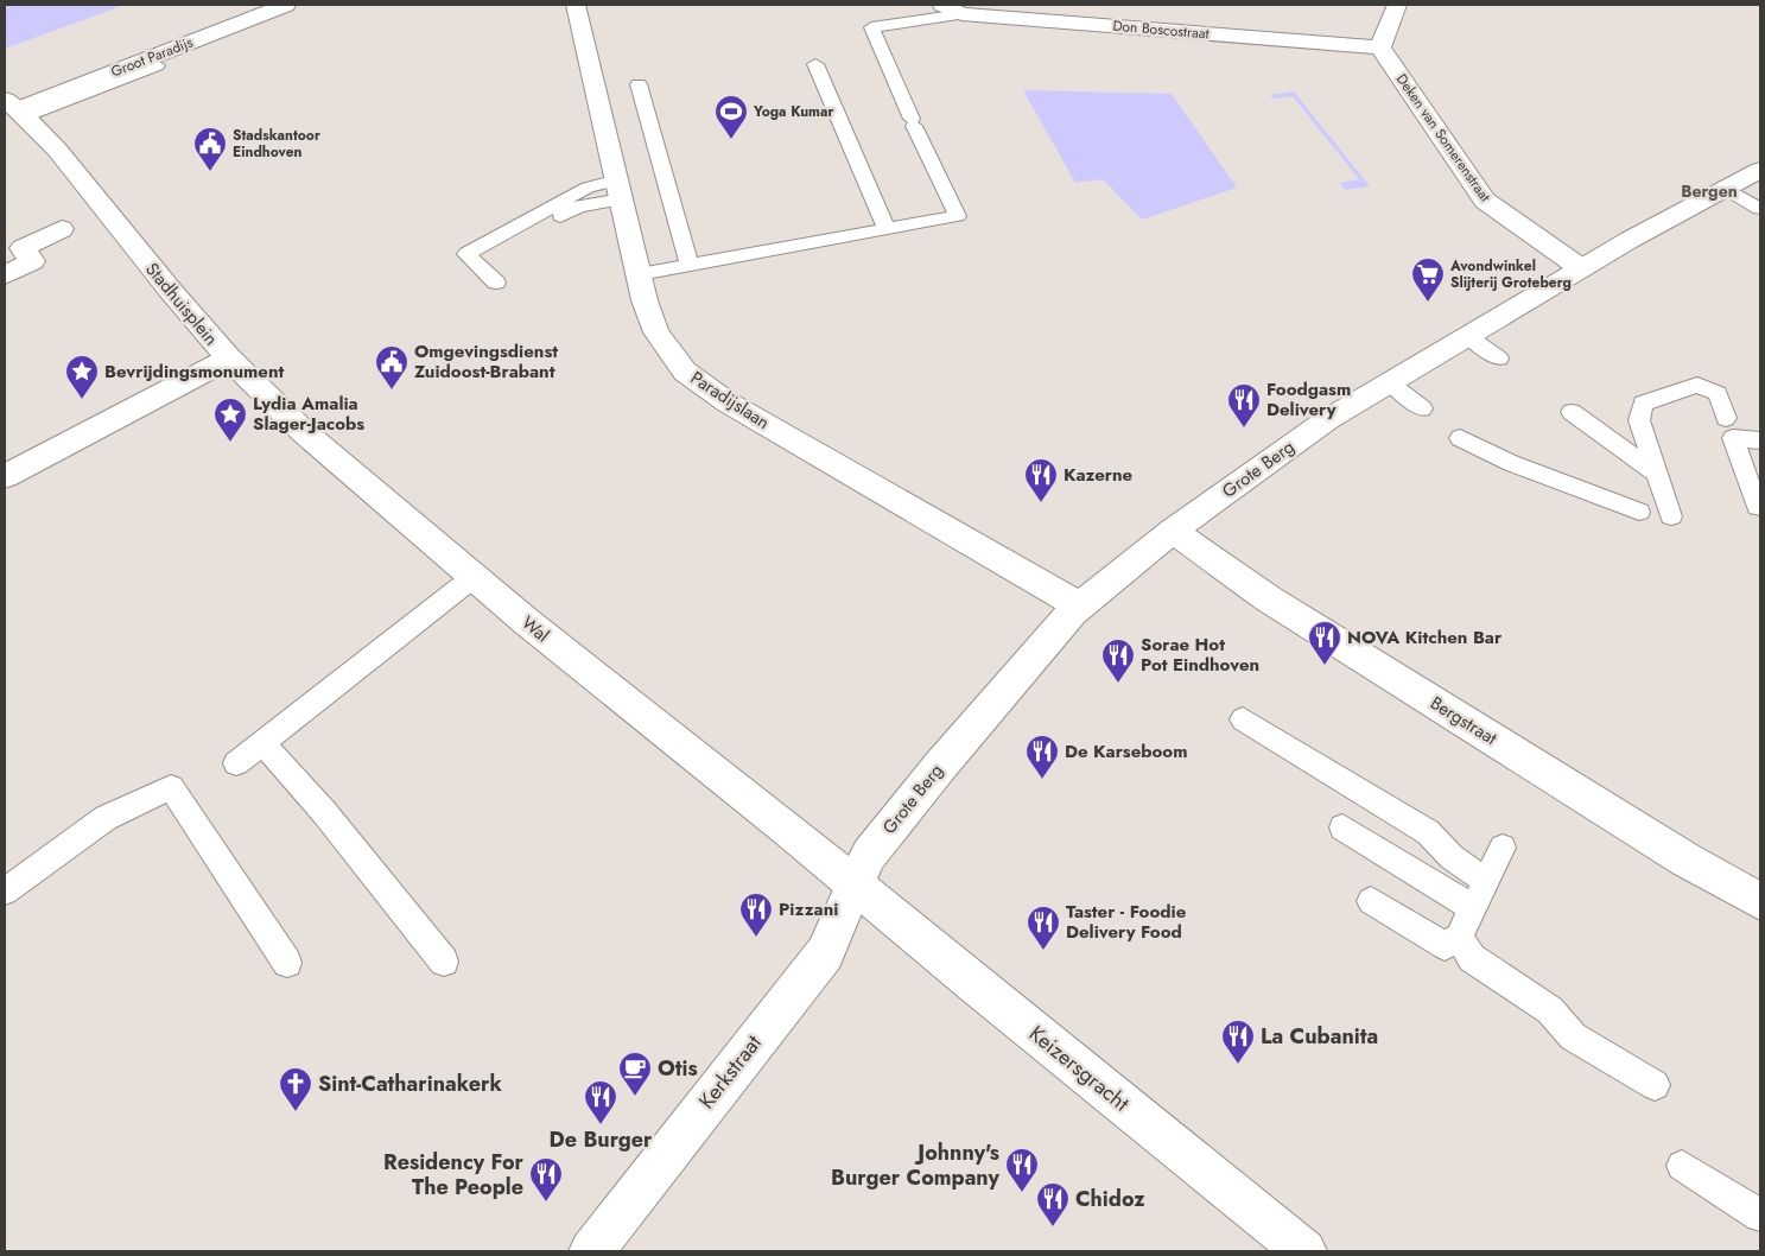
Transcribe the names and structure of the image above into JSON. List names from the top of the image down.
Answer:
{
  "streets": {
    "street": [
      "Don Boscostraat",
      "Groot Paradijs",
      "Deken van Somerenstraat",
      "Stadhuisplein",
      "Paradijslaan",
      "Grote Berg",
      "Wal",
      "Bergstraat",
      "Keizersgracht",
      "Kerkstraat"
    ]
  },
  "crossings": [
    ["Don Boscostraat", "Deken van Somerenstraat"],
    ["Groot Paradijs", "Stadhuisplein"],
    ["Deken van Somerenstraat", "Grote Berg"],
    ["Stadhuisplein", "Wal"],
    ["Paradijslaan", "Grote Berg"],
    ["Grote Berg", "Wal"],
    ["Grote Berg", "Bergstraat"],
    ["Grote Berg", "Keizersgracht"],
    ["Grote Berg", "Kerkstraat"],
    ["Wal", "Keizersgracht"],
    ["Wal", "Kerkstraat"],
    ["Keizersgracht", "Kerkstraat"]
  ],
  "districts": ["Bergen"],
  "places": {
    "sports": ["Yoga Kumar"],
    "public building": ["Stadskantoor Eindhoven", "Omgevingsdienst Zuidoost-Brabant"],
    "supermarket": ["Avondwinkel Slijterij Groteberg"],
    "place": ["Bevrijdingsmonument", "Lydia Amalia Slager-Jacobs"],
    "restaurant": [
      "Foodgasm Delivery",
      "Kazerne",
      "NOVA Kitchen Bar",
      "Sorae Hot Pot Eindhoven",
      "De Karseboom",
      "Pizzani",
      "Taster - Foodie Delivery Food",
      "La Cubanita",
      "De Burger",
      "Johnny's Burger Company",
      "Residency For The People",
      "Chidoz"
    ],
    "cafe": ["Otis"],
    "church": ["Sint-Catharinakerk"]
  }
}
